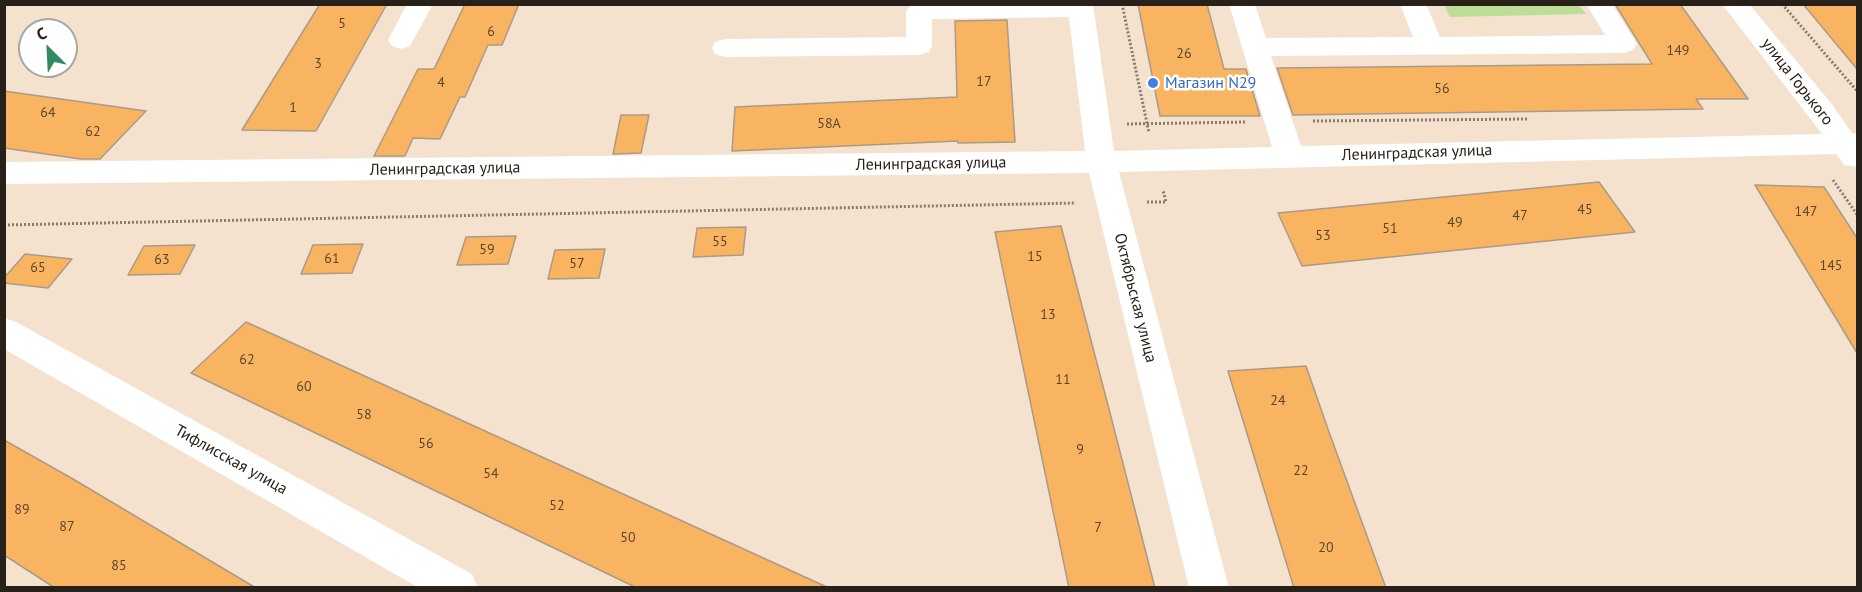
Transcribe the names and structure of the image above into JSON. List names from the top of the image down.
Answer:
{
  "streets": {
    "street": [
      "улица Горького",
      "Ленинградская улица",
      "Октябрьская улица",
      "Тифлисская улица"
    ]
  },
  "crossings": [
    ["улица Горького", "Ленинградская улица"],
    ["Ленинградская улица", "Октябрьская улица"]
  ],
  "places": ["Магазин N29"],
  "house_numbers": [
    "5",
    "6",
    "149",
    "26",
    "3",
    "17",
    "4",
    "56",
    "1",
    "64",
    "58А",
    "62",
    "45",
    "147",
    "47",
    "49",
    "51",
    "53",
    "55",
    "59",
    "15",
    "61",
    "63",
    "57",
    "145",
    "65",
    "13",
    "62",
    "11",
    "60",
    "24",
    "58",
    "56",
    "9",
    "22",
    "54",
    "52",
    "89",
    "87",
    "7",
    "50",
    "20",
    "85"
  ],
  "north": "top left"
}
